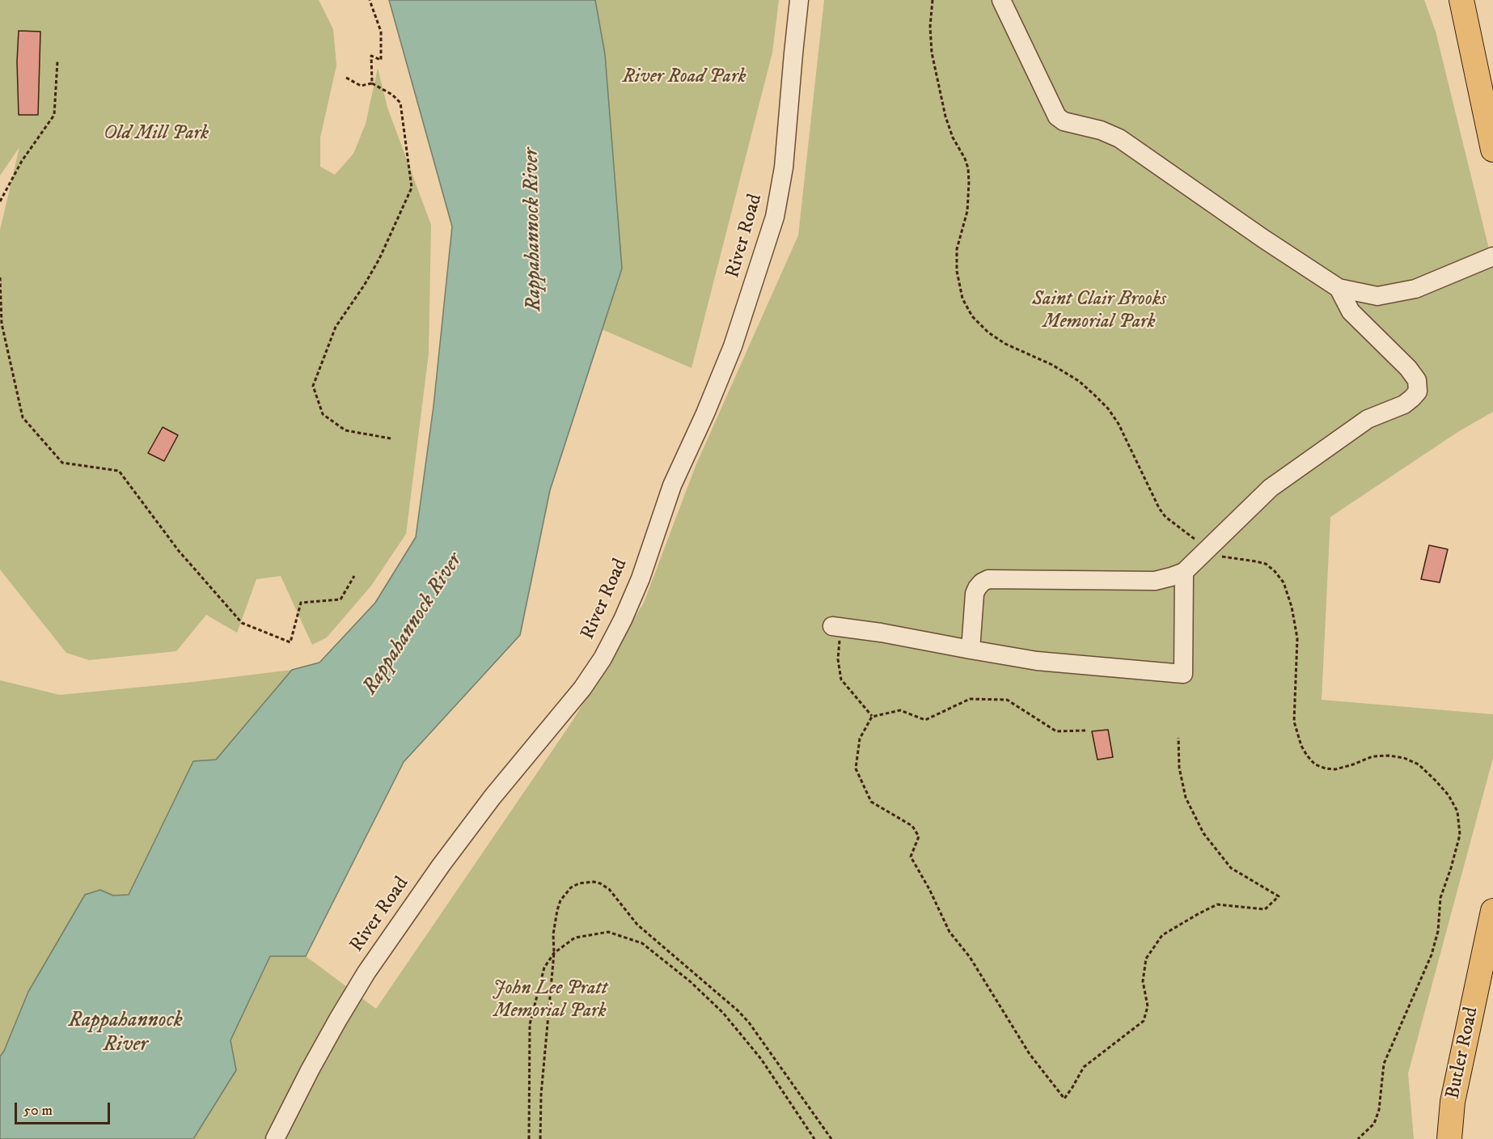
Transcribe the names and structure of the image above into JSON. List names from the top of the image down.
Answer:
{
  "streets": {
    "main road": ["Butler Road"],
    "street": ["River Road"]
  },
  "water": ["Rappahannock River"],
  "parks": [
    "River Road Park",
    "Old Mill Park",
    "Saint Clair Brooks Memorial Park",
    "John Lee Pratt Memorial Park"
  ],
  "scale_bar": "50 m"
}
